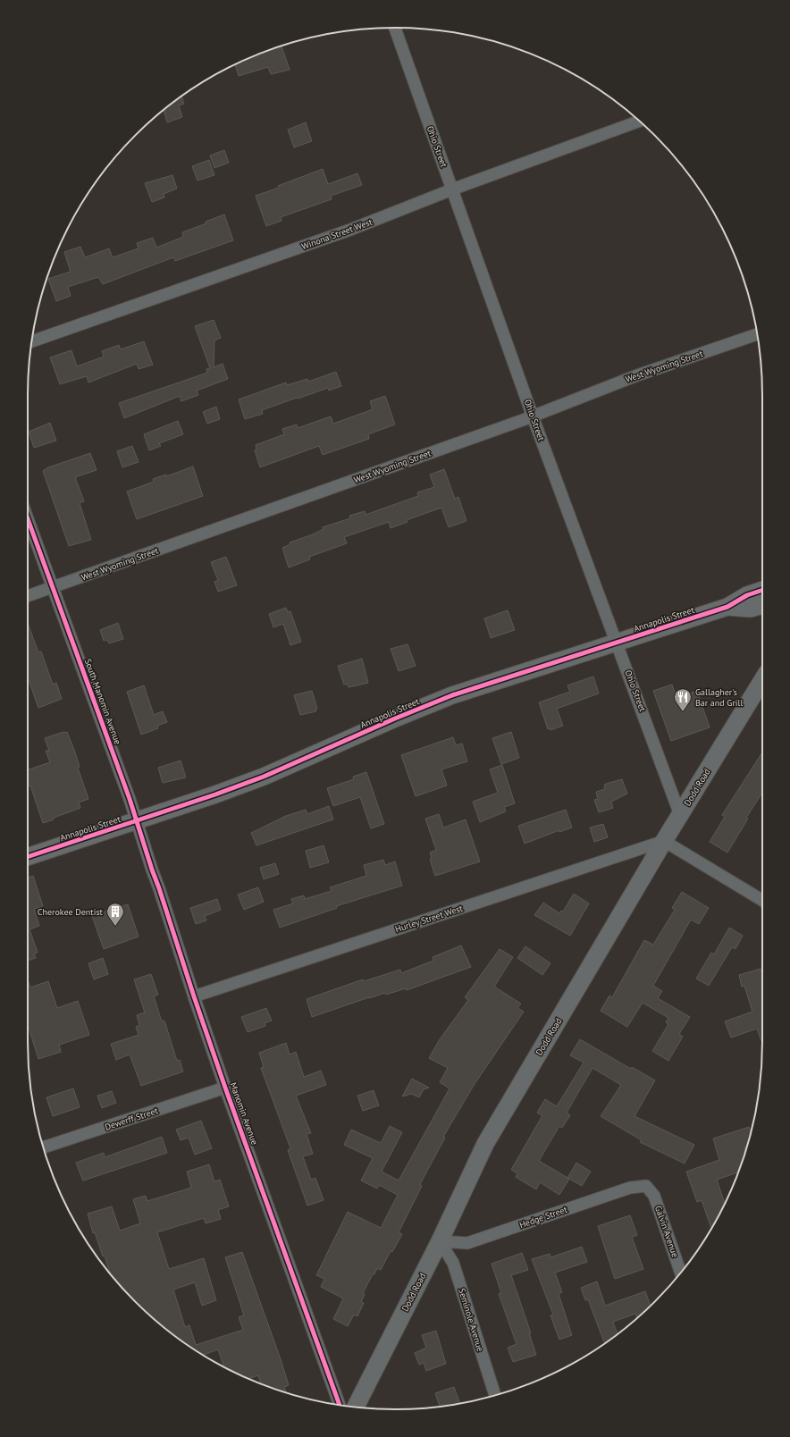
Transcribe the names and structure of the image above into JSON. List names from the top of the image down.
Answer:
{
  "streets": {
    "street": [
      "Ohio Street",
      "Winona Street West",
      "West Wyoming Street",
      "Annapolis Street",
      "South Manomin Avenue",
      "Dodd Road",
      "Hurley Street West",
      "Manomin Avenue",
      "Dewerff Street",
      "Hedge Street",
      "Galvin Avenue",
      "Seminole Avenue"
    ]
  },
  "crossings": [
    ["Ohio Street", "Winona Street West"],
    ["Ohio Street", "West Wyoming Street"],
    ["Ohio Street", "Annapolis Street"],
    ["Ohio Street", "Dodd Road"],
    ["West Wyoming Street", "South Manomin Avenue"],
    ["Annapolis Street", "South Manomin Avenue"],
    ["Annapolis Street", "Manomin Avenue"],
    ["South Manomin Avenue", "Manomin Avenue"],
    ["Dodd Road", "Hurley Street West"],
    ["Dodd Road", "Hedge Street"],
    ["Dodd Road", "Seminole Avenue"],
    ["Hurley Street West", "Manomin Avenue"],
    ["Manomin Avenue", "Dewerff Street"],
    ["Hedge Street", "Galvin Avenue"],
    ["Hedge Street", "Seminole Avenue"]
  ],
  "places": {
    "restaurant": ["Gallagher's Bar and Grill"],
    "building": ["Cherokee Dentist"]
  }
}
